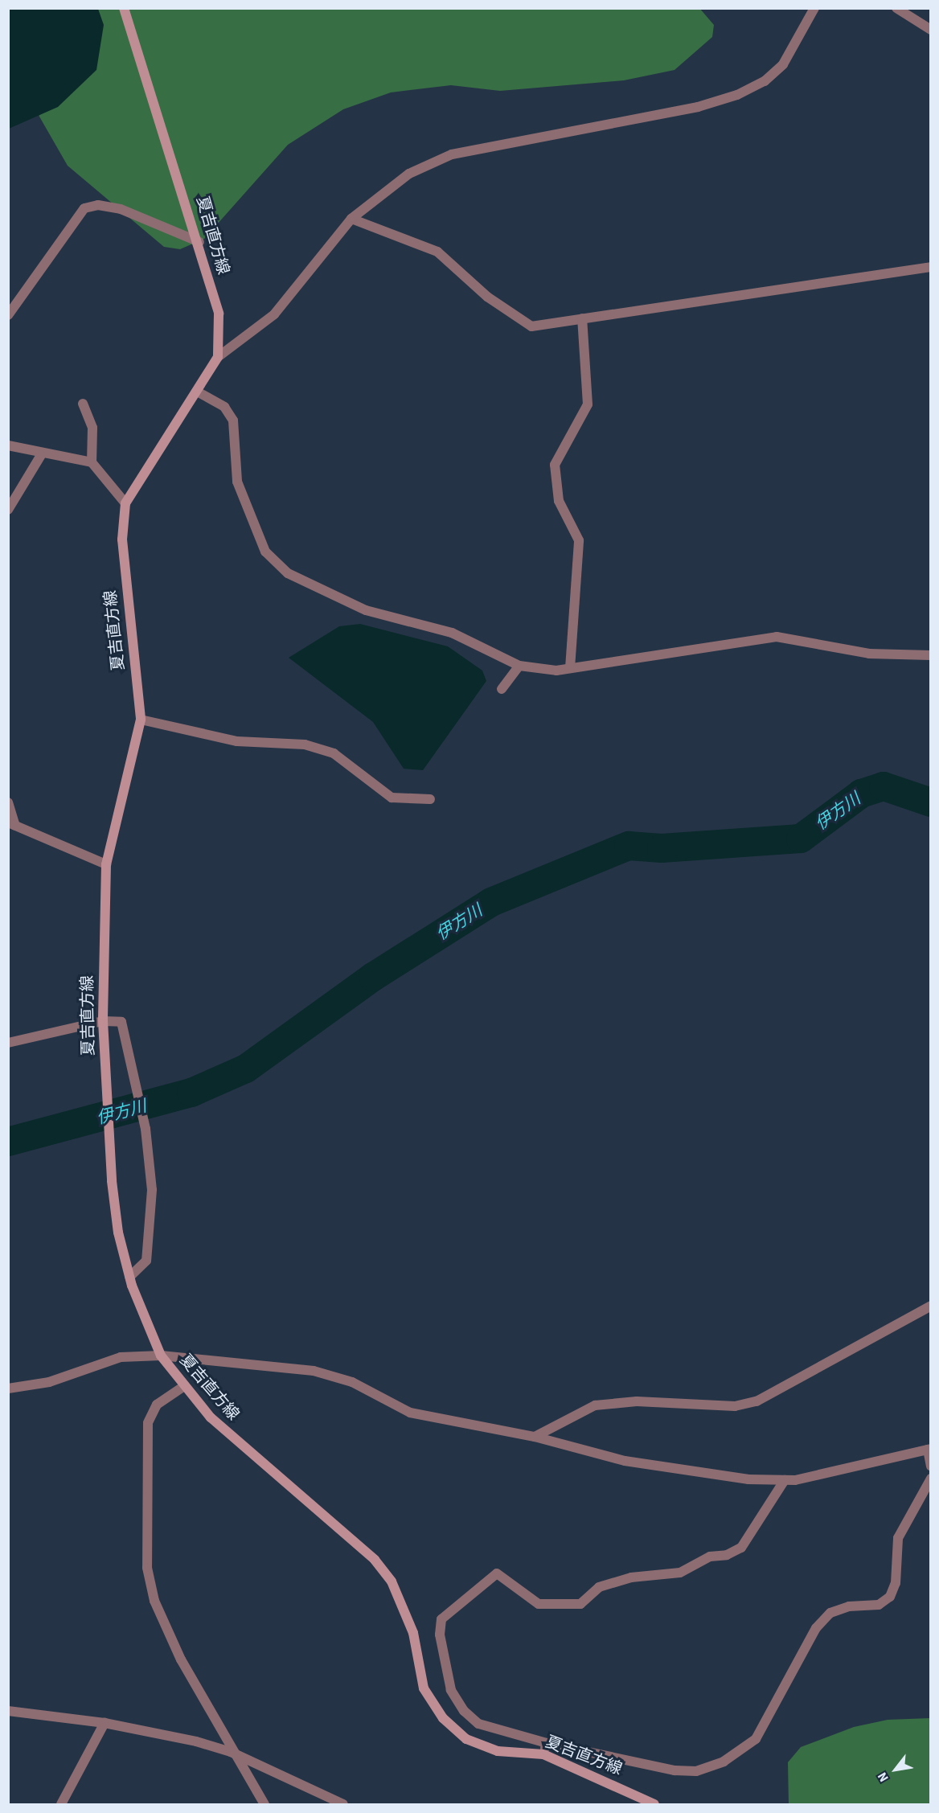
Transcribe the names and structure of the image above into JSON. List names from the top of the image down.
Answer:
{
  "streets": {
    "main road": ["夏吉直方線"]
  },
  "water": ["伊方川"],
  "north": "bottom left"
}
